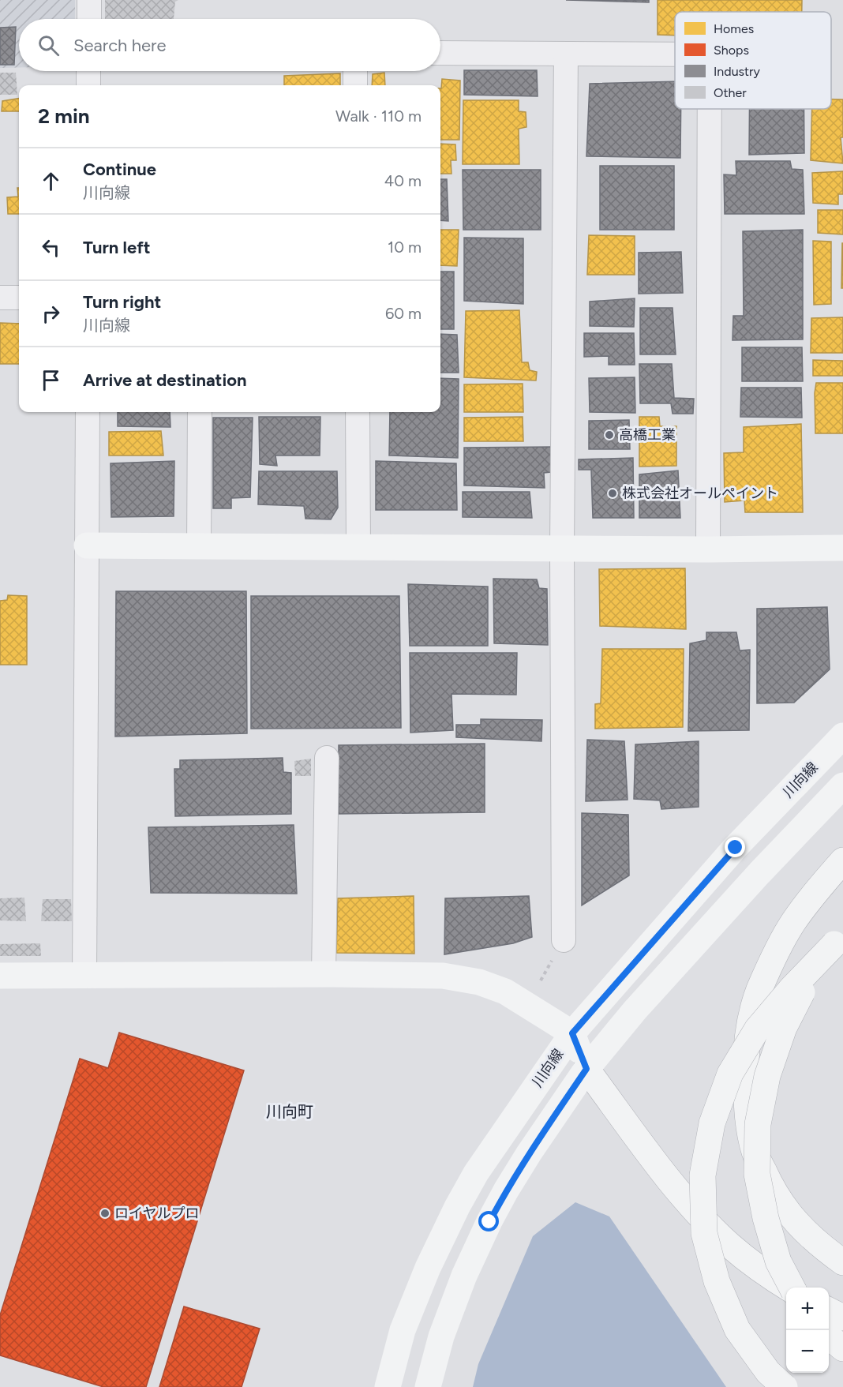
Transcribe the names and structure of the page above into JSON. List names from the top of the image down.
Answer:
{
  "streets": {
    "main road": ["川向線"]
  },
  "districts": ["川向町"],
  "places": ["高橋工業", "株式会社オールペイント", "ロイヤルプロ"],
  "legend": [
    "Homes",
    "Shops",
    "Industry",
    "Other"
  ],
  "page": {
    "search": "Search here",
    "heading": ["2 min", "Walk · 110 m"],
    "list": [
      ["Continue", "川向線", "40 m"],
      ["Turn left", "10 m"],
      ["Turn right", "川向線", "60 m"],
      "Arrive at destination"
    ],
    "map_buttons": ["+", "−"]
  }
}
